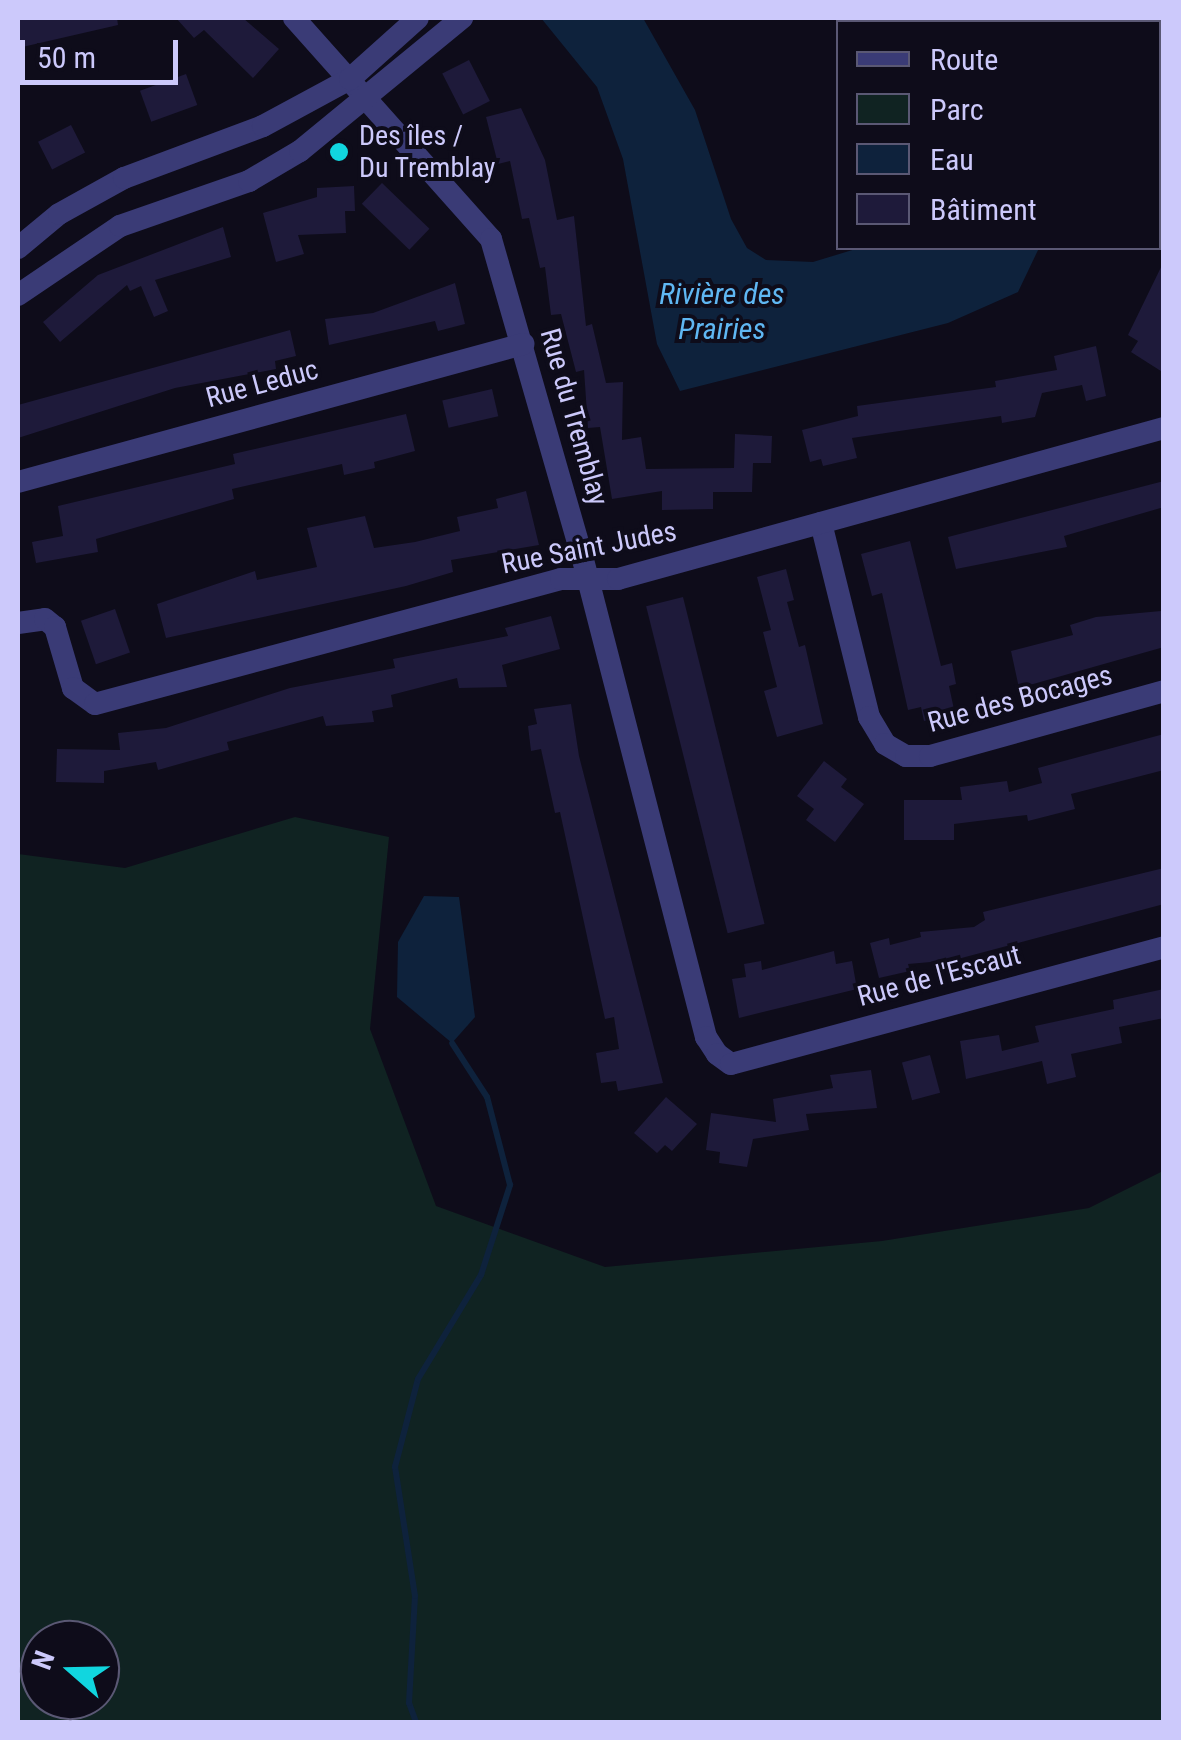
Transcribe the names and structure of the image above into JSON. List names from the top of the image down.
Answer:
{
  "streets": {
    "street": [
      "Rue Leduc",
      "Rue du Tremblay",
      "Rue Saint Judes",
      "Rue des Bocages",
      "Rue de l'Escaut"
    ]
  },
  "crossings": [
    ["Rue Leduc", "Rue du Tremblay"],
    ["Rue du Tremblay", "Rue Saint Judes"],
    ["Rue du Tremblay", "Rue de l'Escaut"],
    ["Rue Saint Judes", "Rue des Bocages"]
  ],
  "water": ["Rivière des Prairies"],
  "places": ["Des îles / Du Tremblay"],
  "legend": [
    "Route",
    "Parc",
    "Eau",
    "Bâtiment"
  ],
  "scale_bar": "50 m",
  "north": "left"
}
